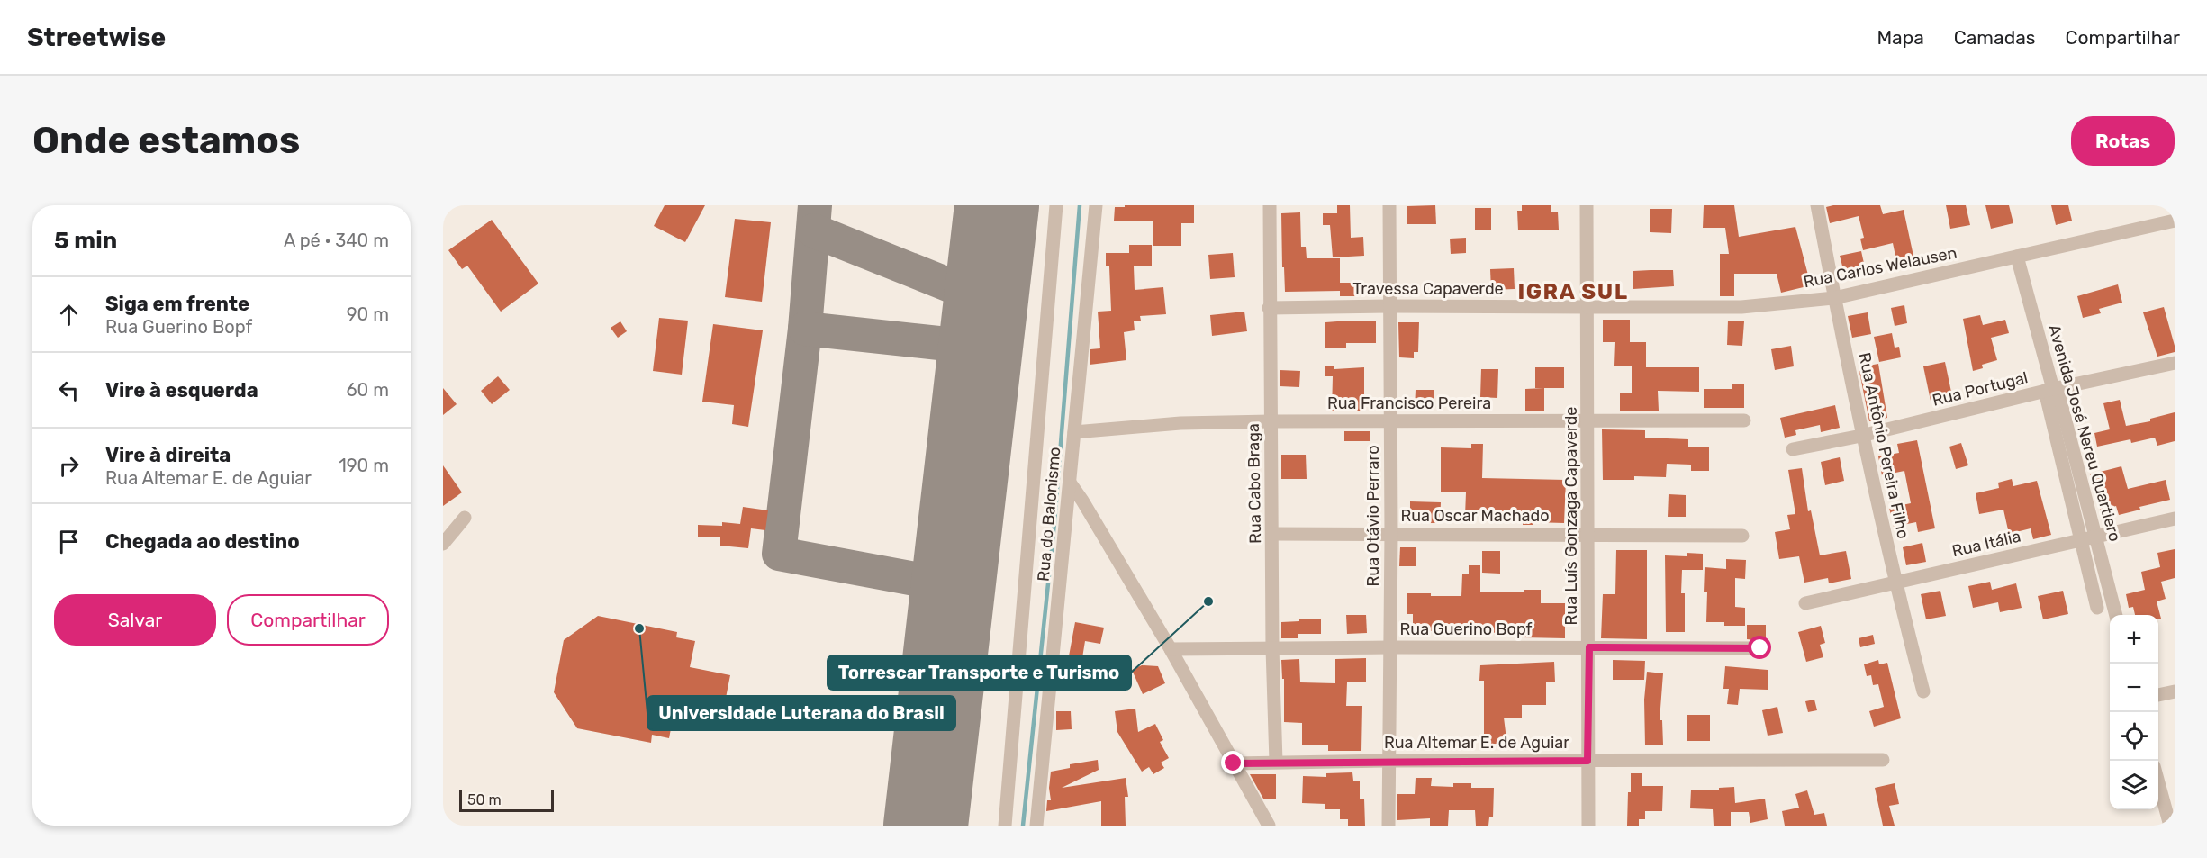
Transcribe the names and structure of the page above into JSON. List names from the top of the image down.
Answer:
{
  "streets": {
    "street": [
      "Rua Carlos Welausen",
      "Travessa Capaverde",
      "Rua Portugal",
      "Rua Francisco Pereira",
      "Avenida José Nereu Quartiero",
      "Rua Antônio Pereira Filho",
      "Rua Cabo Braga",
      "Rua do Balonismo",
      "Rua Otávio Perraro",
      "Rua Oscar Machado",
      "Rua Luís Gonzaga Capaverde",
      "Rua Itália",
      "Rua Guerino Bopf",
      "Rua Altemar E. de Aguiar"
    ]
  },
  "crossings": [
    ["Rua Carlos Welausen", "Travessa Capaverde"],
    ["Rua Carlos Welausen", "Avenida José Nereu Quartiero"],
    ["Rua Carlos Welausen", "Rua Antônio Pereira Filho"],
    ["Rua Carlos Welausen", "Rua Luís Gonzaga Capaverde"],
    ["Travessa Capaverde", "Rua Cabo Braga"],
    ["Travessa Capaverde", "Rua Otávio Perraro"],
    ["Travessa Capaverde", "Rua Luís Gonzaga Capaverde"],
    ["Rua Portugal", "Avenida José Nereu Quartiero"],
    ["Rua Portugal", "Rua Antônio Pereira Filho"],
    ["Rua Francisco Pereira", "Rua Cabo Braga"],
    ["Rua Francisco Pereira", "Rua do Balonismo"],
    ["Rua Francisco Pereira", "Rua Otávio Perraro"],
    ["Rua Francisco Pereira", "Rua Luís Gonzaga Capaverde"],
    ["Avenida José Nereu Quartiero", "Rua Itália"],
    ["Rua Antônio Pereira Filho", "Rua Itália"],
    ["Rua Cabo Braga", "Rua Oscar Machado"],
    ["Rua Cabo Braga", "Rua Guerino Bopf"],
    ["Rua Cabo Braga", "Rua Altemar E. de Aguiar"],
    ["Rua Otávio Perraro", "Rua Oscar Machado"],
    ["Rua Otávio Perraro", "Rua Guerino Bopf"],
    ["Rua Otávio Perraro", "Rua Altemar E. de Aguiar"],
    ["Rua Oscar Machado", "Rua Luís Gonzaga Capaverde"],
    ["Rua Luís Gonzaga Capaverde", "Rua Guerino Bopf"],
    ["Rua Luís Gonzaga Capaverde", "Rua Altemar E. de Aguiar"]
  ],
  "districts": ["IGRA SUL"],
  "places": ["Torrescar Transporte e Turismo", "Universidade Luterana do Brasil"],
  "scale_bar": "50 m",
  "page": {
    "header": "Streetwise",
    "nav": ["Mapa", "Camadas", "Compartilhar"],
    "buttons": [
      "Rotas",
      ["Salvar", "Compartilhar"]
    ],
    "title": "Onde estamos",
    "heading": ["5 min", "A pé · 340 m"],
    "list": [
      ["Siga em frente", "Rua Guerino Bopf", "90 m"],
      ["Vire à esquerda", "60 m"],
      ["Vire à direita", "Rua Altemar E. de Aguiar", "190 m"],
      "Chegada ao destino"
    ],
    "map_buttons": ["+", "−"],
    "scale": "50 m"
  }
}
